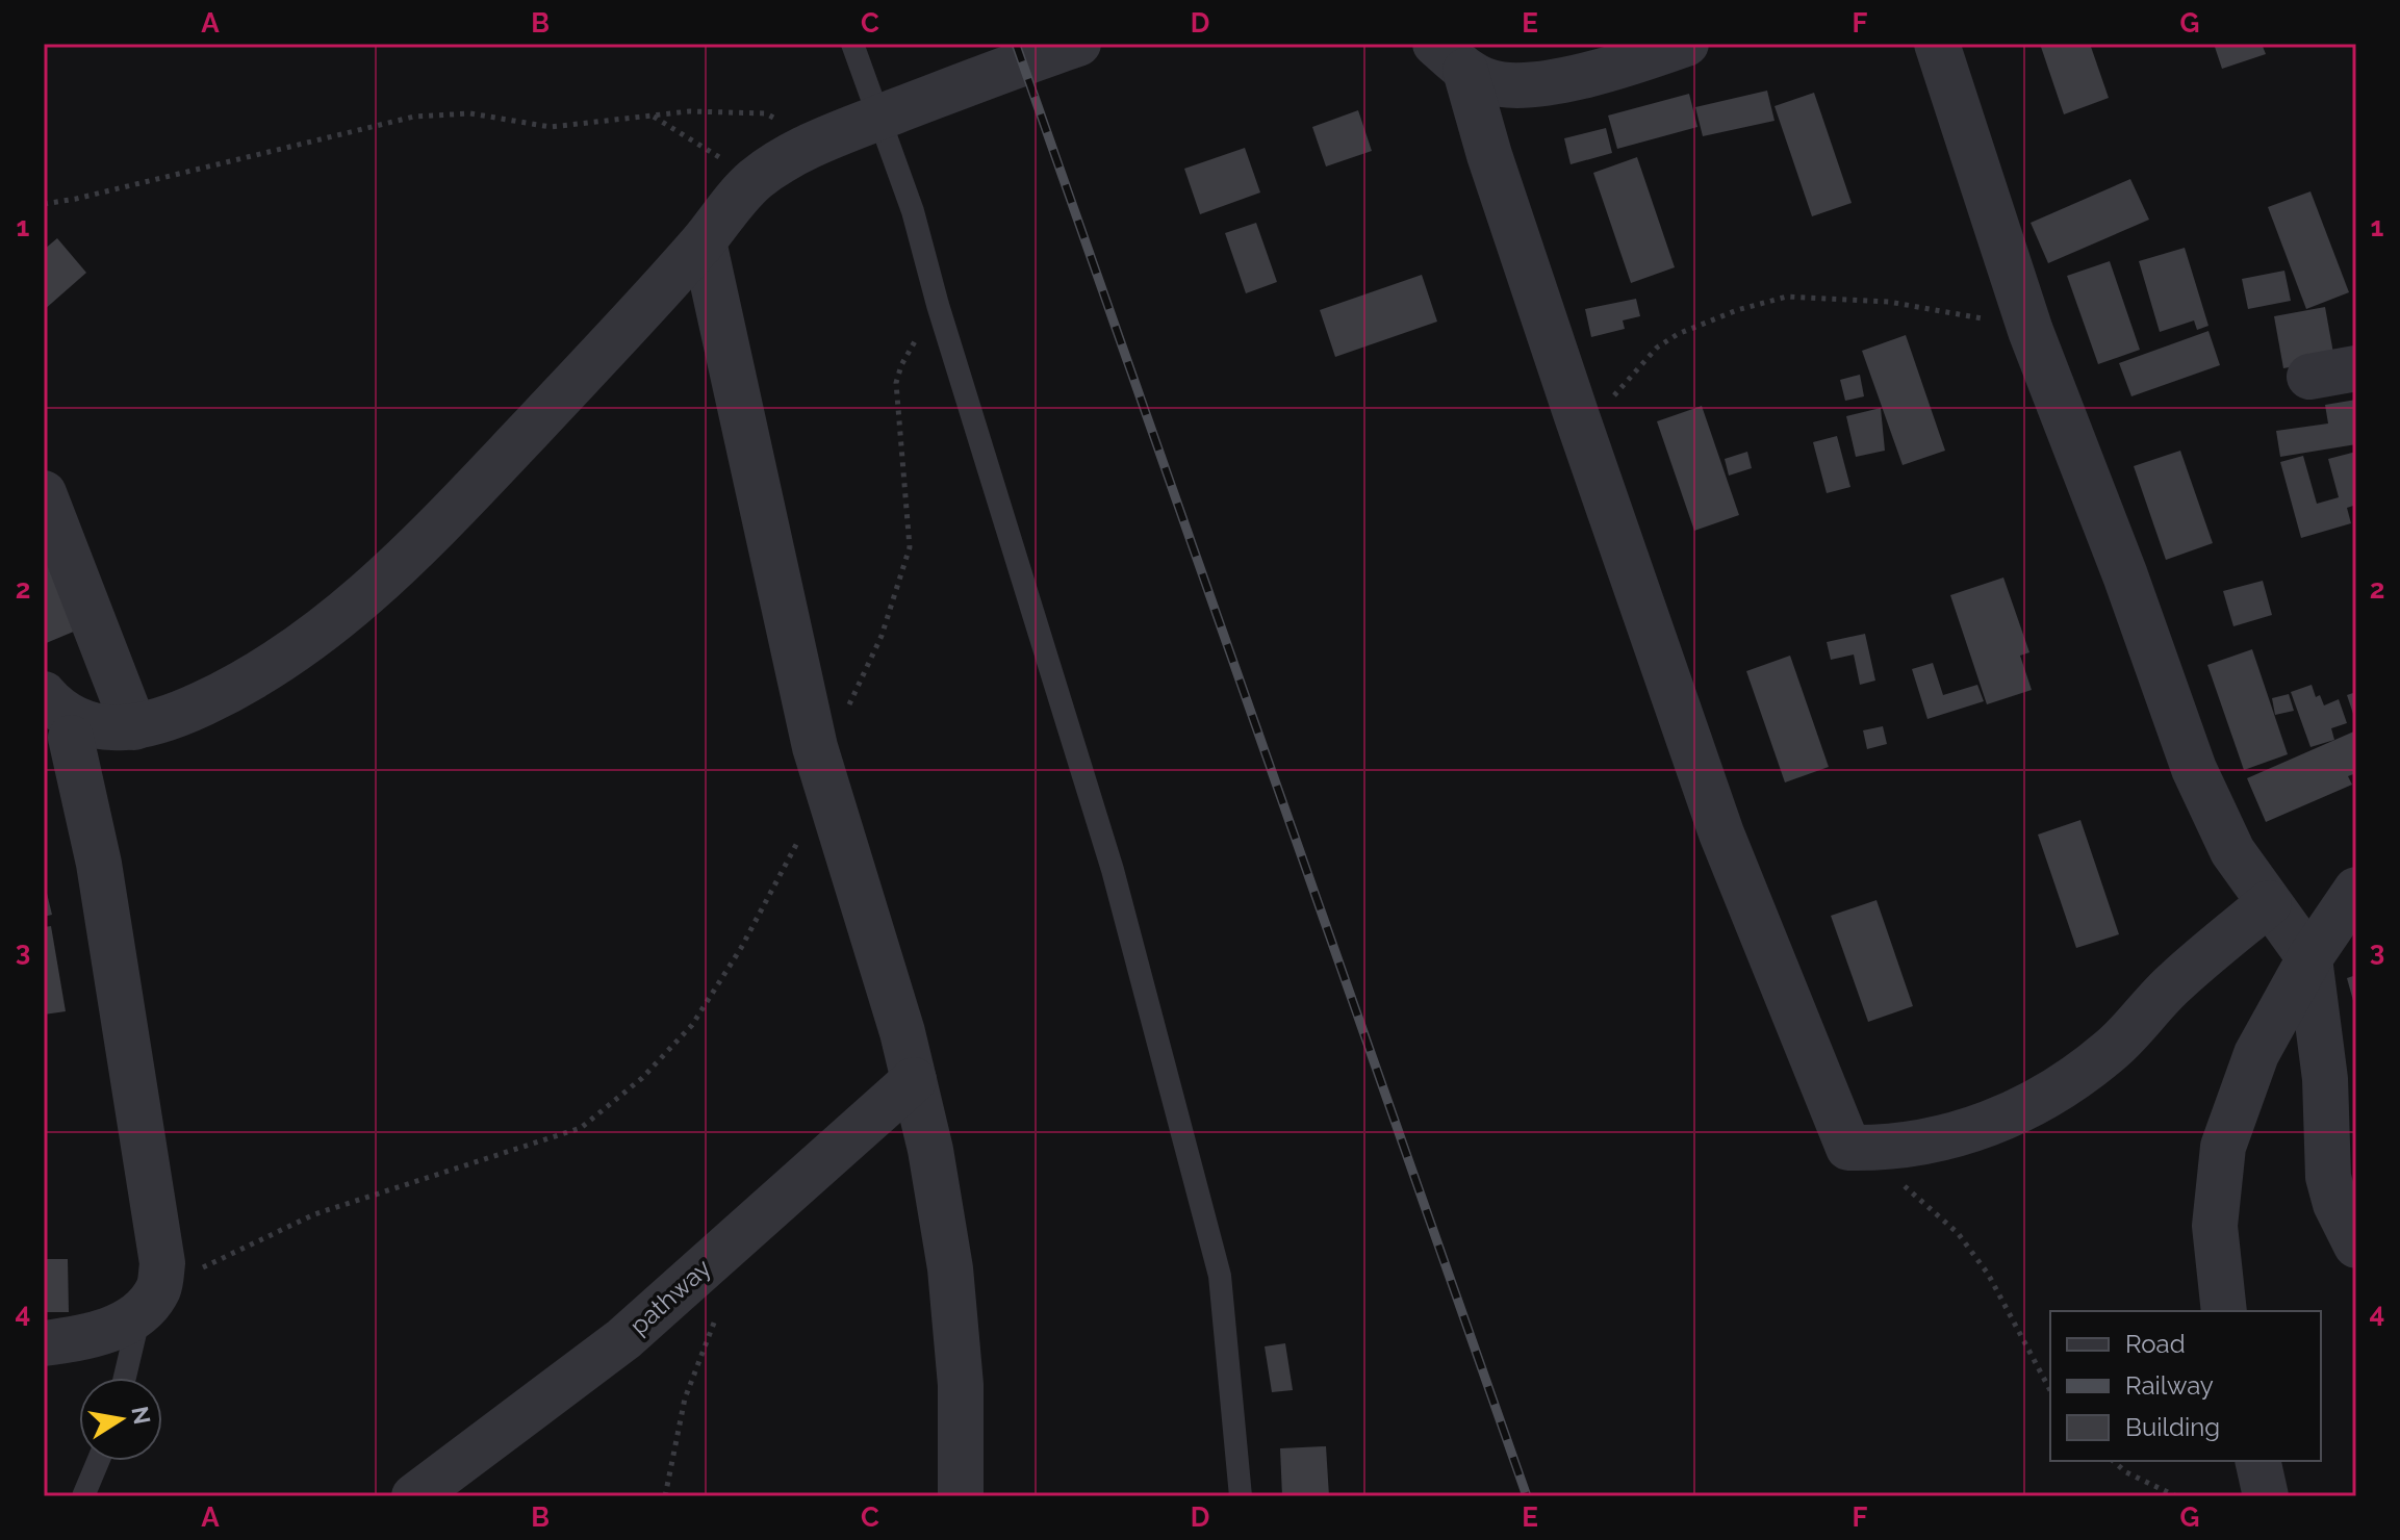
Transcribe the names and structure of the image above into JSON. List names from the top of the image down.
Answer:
{
  "streets": {
    "street": ["pathway"]
  },
  "legend": ["Road", "Railway", "Building"],
  "north": "right",
  "grid": {
    "columns": [
      "A",
      "B",
      "C",
      "D",
      "E",
      "F",
      "G"
    ],
    "rows": [
      "1",
      "2",
      "3",
      "4"
    ]
  }
}
